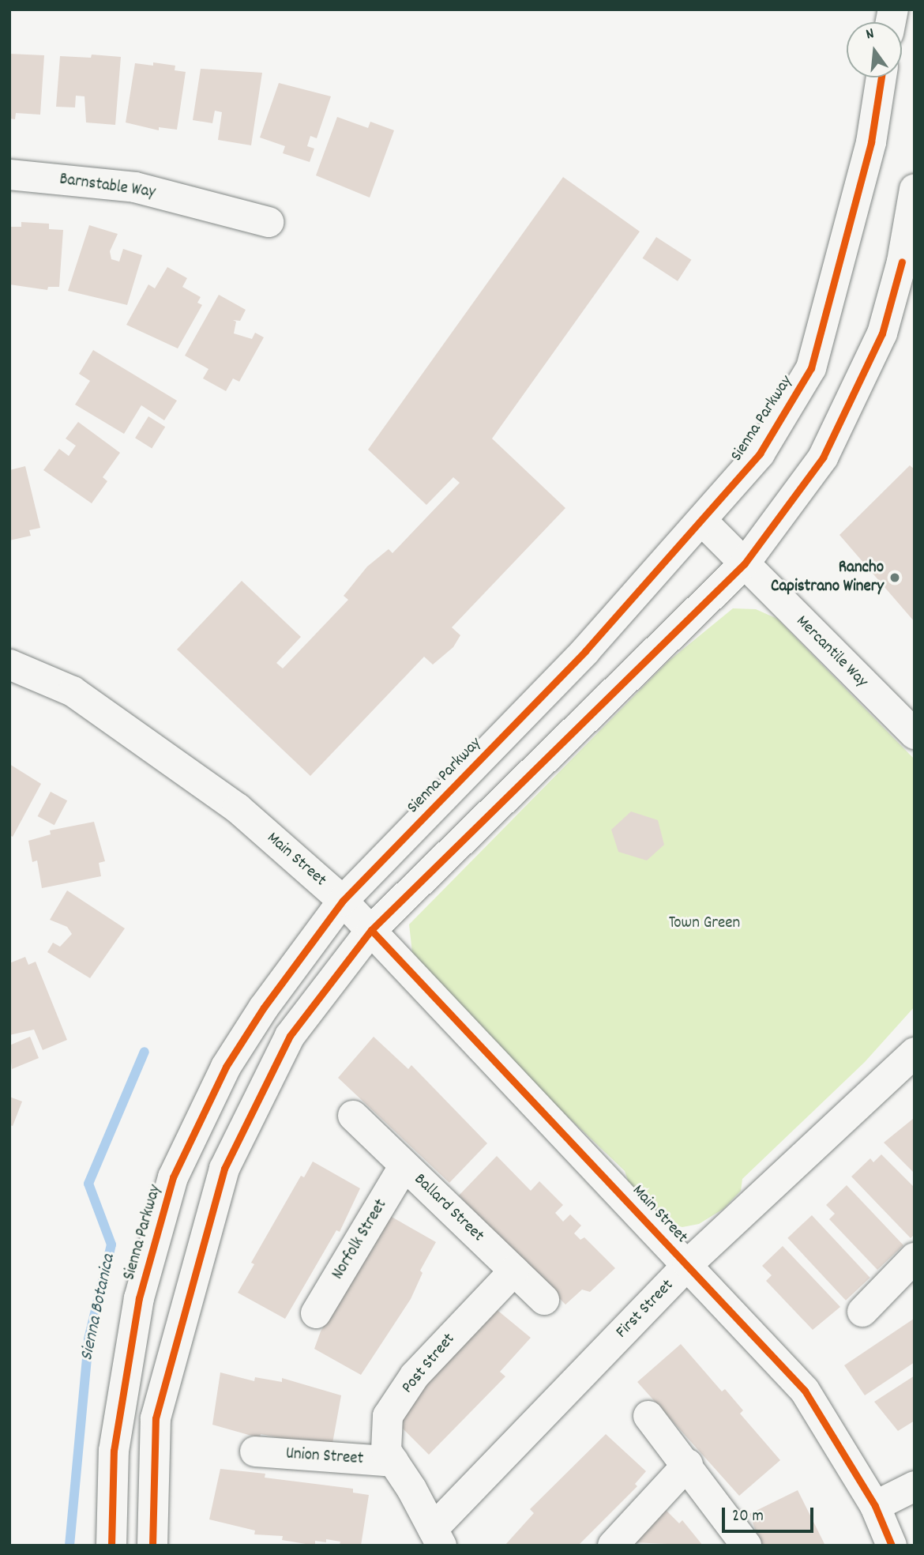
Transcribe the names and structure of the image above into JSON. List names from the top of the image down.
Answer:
{
  "streets": {
    "street": [
      "Barnstable Way",
      "Sienna Parkway",
      "Mercantile Way",
      "Main Street",
      "Ballard Street",
      "Norfolk Street",
      "First Street",
      "Post Street",
      "Union Street"
    ]
  },
  "crossings": [
    ["Sienna Parkway", "Mercantile Way"],
    ["Sienna Parkway", "Main Street"],
    ["Main Street", "First Street"],
    ["Ballard Street", "Norfolk Street"],
    ["Ballard Street", "Post Street"],
    ["First Street", "Post Street"],
    ["Post Street", "Union Street"]
  ],
  "water": ["Sienna Botanica"],
  "parks": ["Town Green"],
  "places": ["Rancho Capistrano Winery"],
  "scale_bar": "20 m",
  "north": "top"
}
